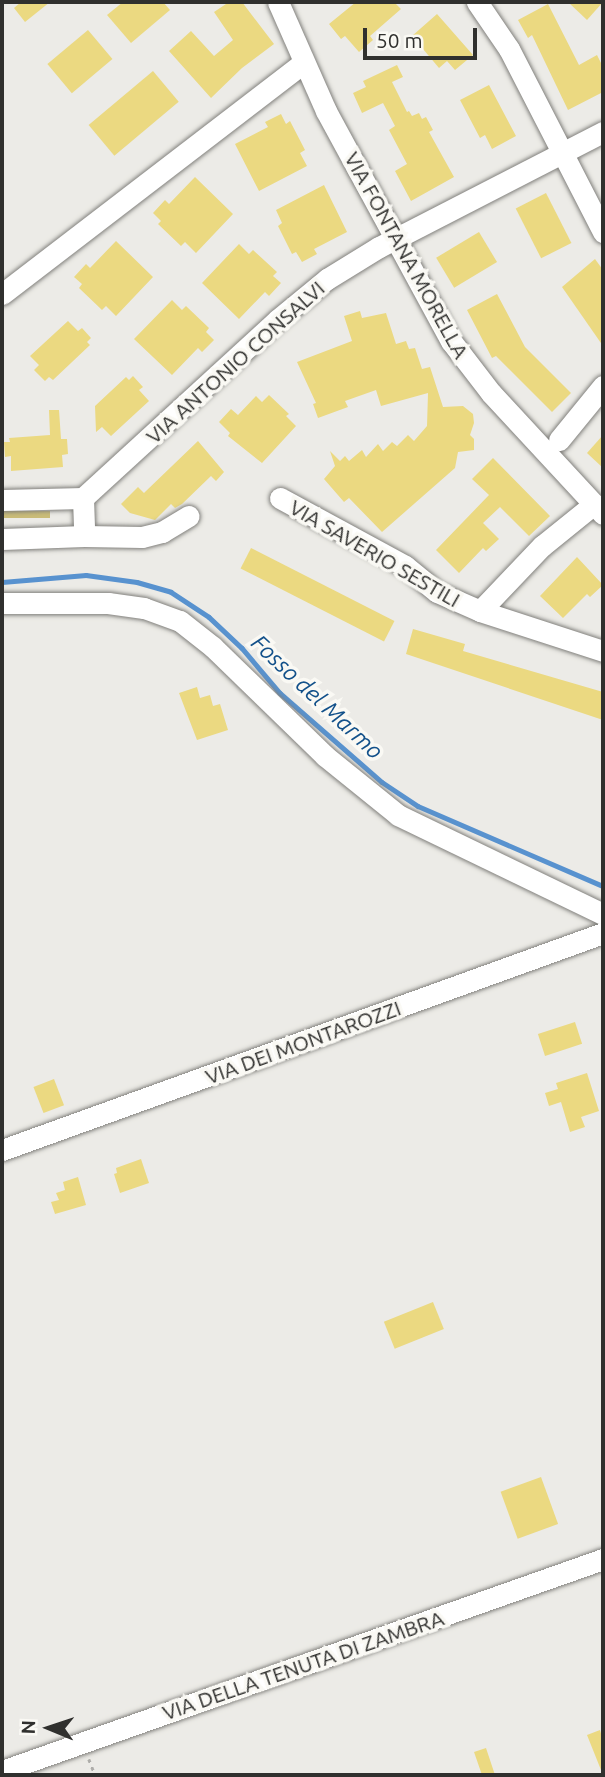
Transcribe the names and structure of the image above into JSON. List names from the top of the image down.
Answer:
{
  "streets": {
    "street": [
      "VIA FONTANA MORELLA",
      "VIA ANTONIO CONSALVI",
      "VIA SAVERIO SESTILI",
      "VIA DEI MONTAROZZI",
      "VIA DELLA TENUTA DI ZAMBRA"
    ]
  },
  "crossings": [
    ["VIA FONTANA MORELLA", "VIA ANTONIO CONSALVI"],
    ["VIA FONTANA MORELLA", "VIA SAVERIO SESTILI"]
  ],
  "water": ["Fosso del Marmo"],
  "scale_bar": "50 m",
  "north": "left"
}
